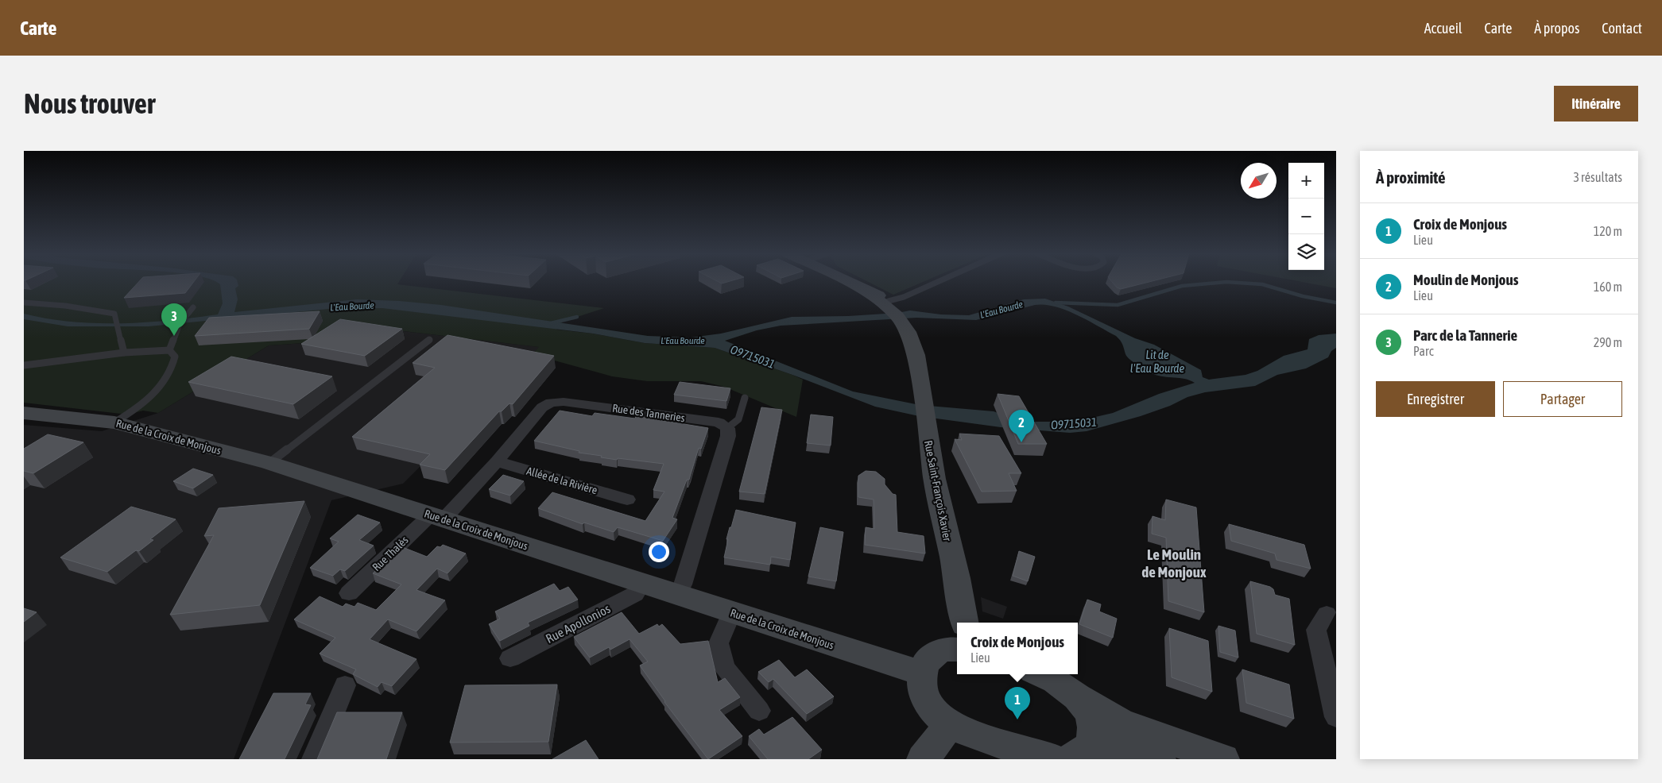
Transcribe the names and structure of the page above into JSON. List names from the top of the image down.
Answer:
{
  "streets": {
    "main road": ["Rue de la Croix de Monjous", "Rue Saint-François Xavier"],
    "street": [
      "Rue des Tanneries",
      "Allée de la Rivière",
      "Rue Thalès",
      "Rue Apollonios"
    ]
  },
  "crossings": [
    ["Rue des Tanneries", "Rue de la Croix de Monjous"],
    ["Rue des Tanneries", "Allée de la Rivière"],
    ["Rue des Tanneries", "Rue Thalès"],
    ["Rue de la Croix de Monjous", "Rue Thalès"],
    ["Rue de la Croix de Monjous", "Rue Apollonios"]
  ],
  "districts": ["Le Moulin de Monjoux"],
  "water": ["L'Eau Bourde", "Lit de l'Eau Bourde", "O9715031"],
  "north": "bottom left",
  "page": {
    "header": "Carte",
    "nav": [
      "Accueil",
      "Carte",
      "À propos",
      "Contact"
    ],
    "buttons": [
      "Itinéraire",
      ["Enregistrer", "Partager"]
    ],
    "title": "Nous trouver",
    "heading": ["À proximité", "3 résultats"],
    "map_buttons": ["+", "−"],
    "list": [
      {
        "mark": "1",
        "name": "Croix de Monjous",
        "note": "Lieu",
        "value": "120 m"
      },
      {
        "mark": "2",
        "name": "Moulin de Monjous",
        "note": "Lieu",
        "value": "160 m"
      },
      {
        "mark": "3",
        "name": "Parc de la Tannerie",
        "note": "Parc",
        "value": "290 m"
      }
    ],
    "pins": ["3", "2", "1"],
    "popup": ["Croix de Monjous", "Lieu"]
  }
}
